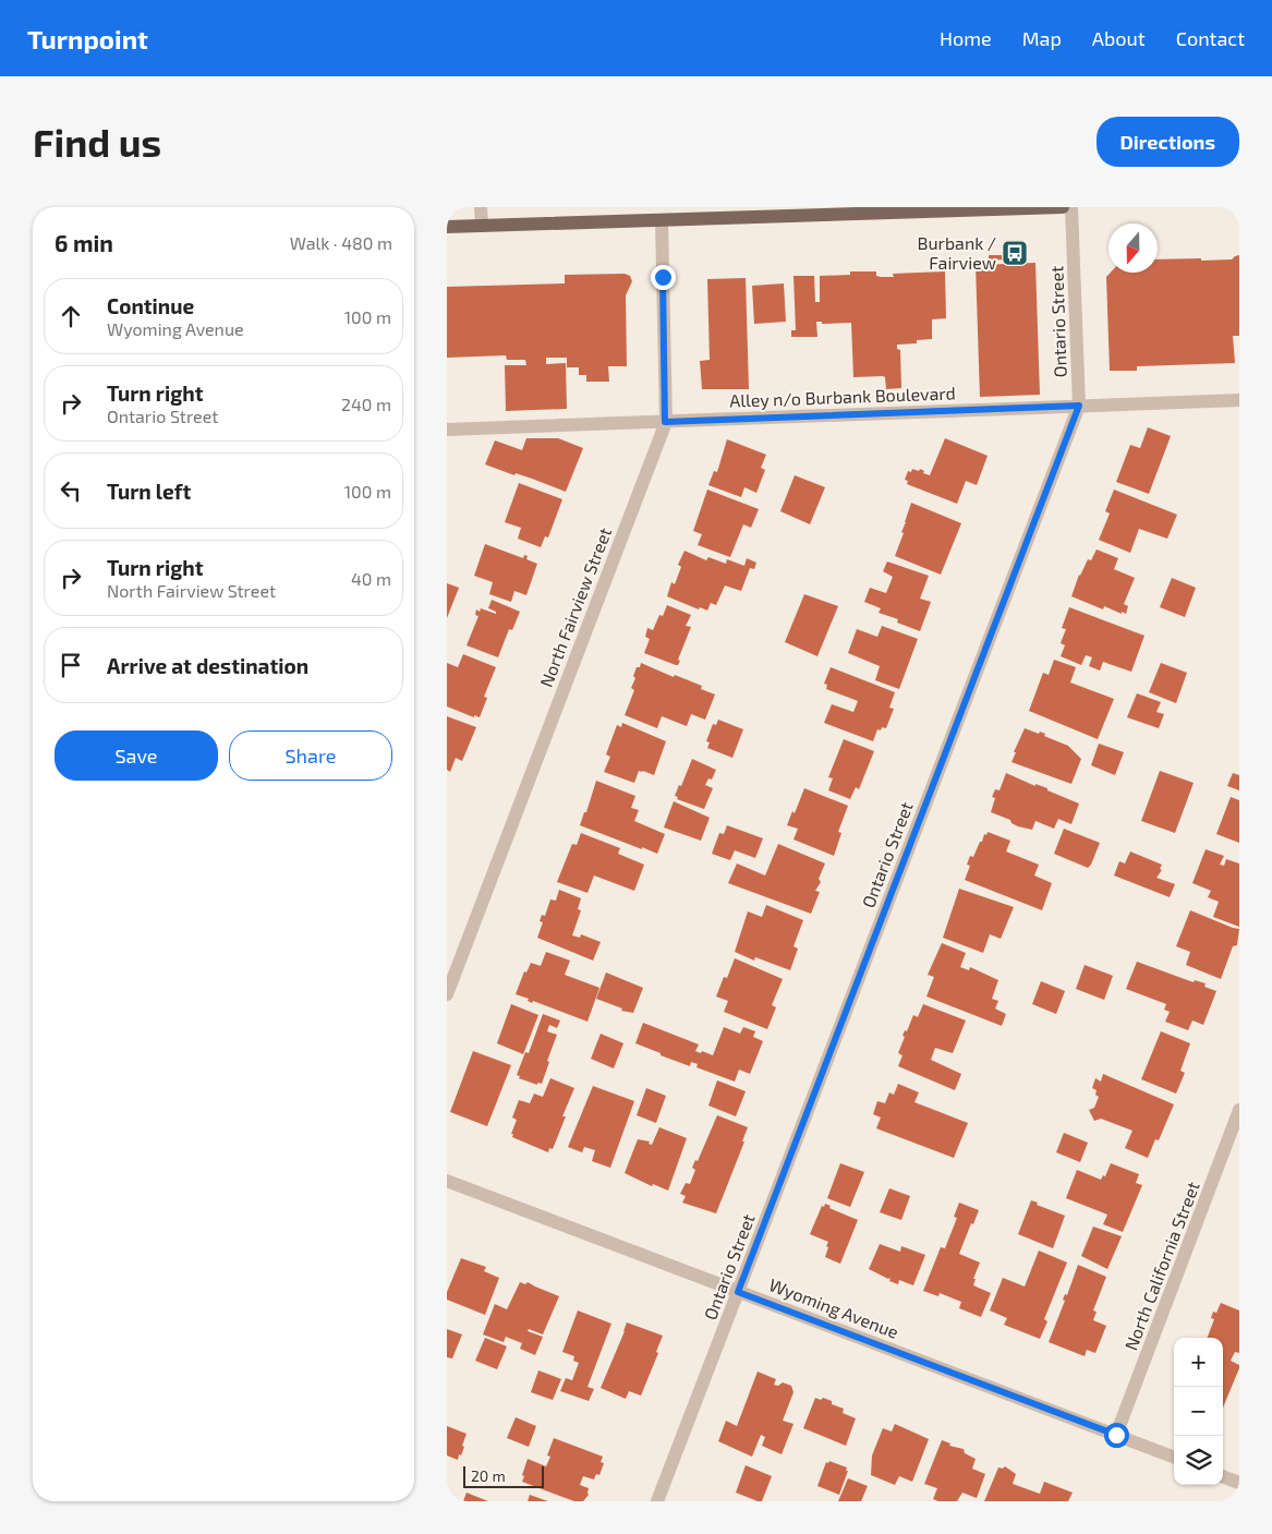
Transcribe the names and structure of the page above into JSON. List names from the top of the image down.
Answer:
{
  "streets": {
    "street": [
      "Ontario Street",
      "Alley n/o Burbank Boulevard",
      "North Fairview Street",
      "North California Street",
      "Wyoming Avenue"
    ]
  },
  "crossings": [
    ["Ontario Street", "Alley n/o Burbank Boulevard"],
    ["Ontario Street", "Wyoming Avenue"],
    ["Alley n/o Burbank Boulevard", "North Fairview Street"],
    ["North California Street", "Wyoming Avenue"]
  ],
  "places": {
    "bus stop": ["Burbank / Fairview"]
  },
  "scale_bar": "20 m",
  "north": "bottom",
  "page": {
    "header": "Turnpoint",
    "nav": [
      "Home",
      "Map",
      "About",
      "Contact"
    ],
    "buttons": [
      "Directions",
      ["Save", "Share"]
    ],
    "title": "Find us",
    "heading": ["6 min", "Walk · 480 m"],
    "list": [
      ["Continue", "Wyoming Avenue", "100 m"],
      ["Turn right", "Ontario Street", "240 m"],
      ["Turn left", "100 m"],
      ["Turn right", "North Fairview Street", "40 m"],
      "Arrive at destination"
    ],
    "map_buttons": ["+", "−"],
    "scale": "20 m"
  }
}
